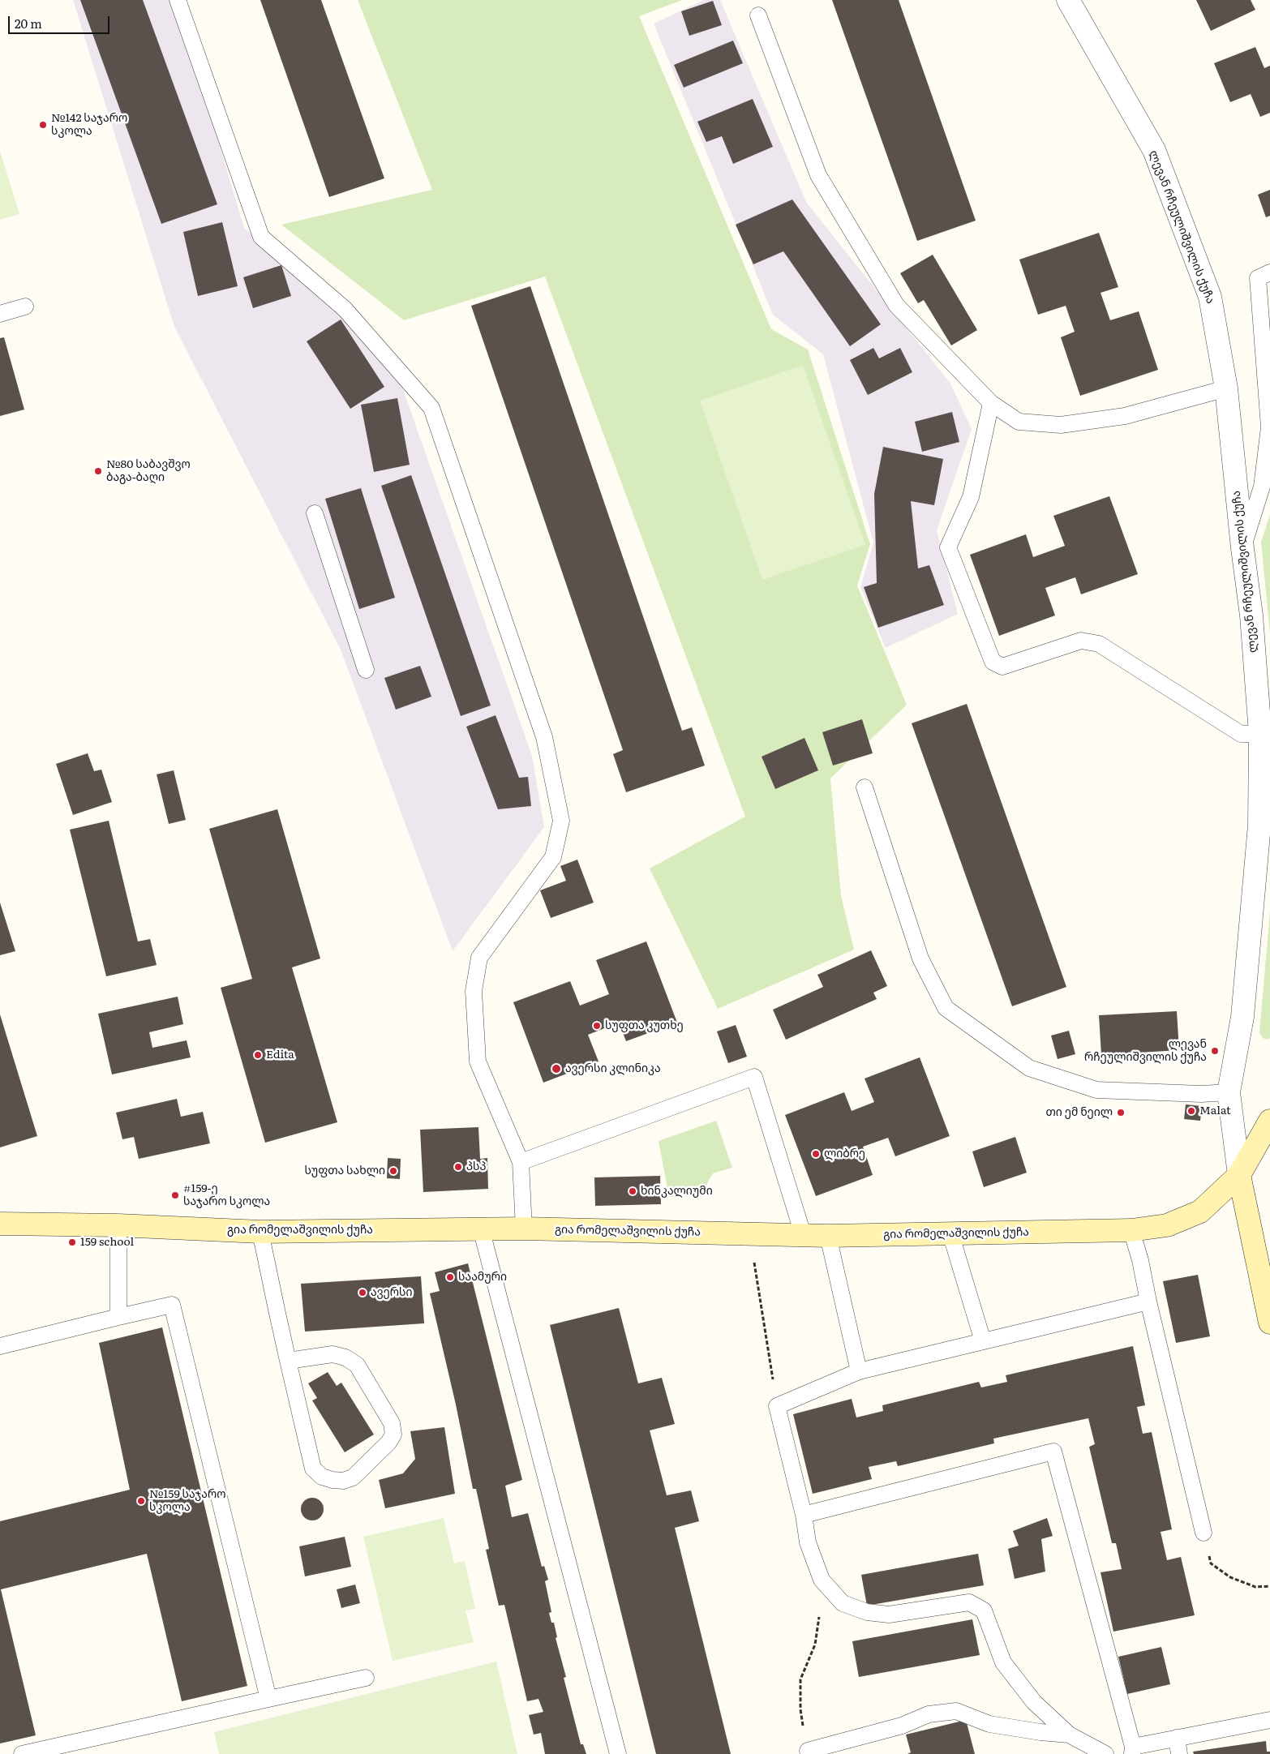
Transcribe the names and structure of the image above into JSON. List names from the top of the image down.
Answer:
{
  "streets": {
    "street": ["ლევან რჩეულიშვილის ქუჩა", "გია რომელაშვილის ქუჩა"]
  },
  "crossings": [
    ["ლევან რჩეულიშვილის ქუჩა", "გია რომელაშვილის ქუჩა"]
  ],
  "places": [
    "№142 საჯარო სკოლა",
    "№80 საბავშვო ბაგა-ბაღი",
    "სუფთა კუთხე",
    "ლევან რჩეულიშვილის ქუჩა",
    "Edita",
    "ავერსი კლინიკა",
    "Malat",
    "თი ემ ნეილ",
    "ლიბრე",
    "პსპ",
    "სუფთა სახლი",
    "ხინკალიუმი",
    "#159-ე საჯარო სკოლა",
    "159 school",
    "საამური",
    "ავერსი",
    "№159 საჯარო სკოლა"
  ],
  "scale_bar": "20 m"
}
